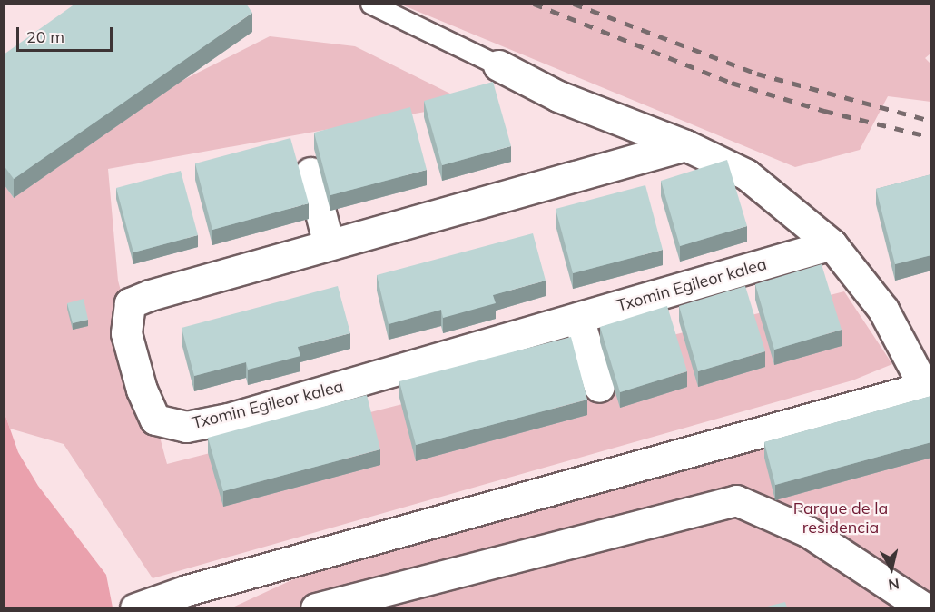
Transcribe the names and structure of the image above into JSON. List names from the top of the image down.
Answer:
{
  "streets": {
    "street": ["Txomin Egileor kalea"]
  },
  "parks": ["Parque de la residencia"],
  "scale_bar": "20 m",
  "north": "bottom"
}
